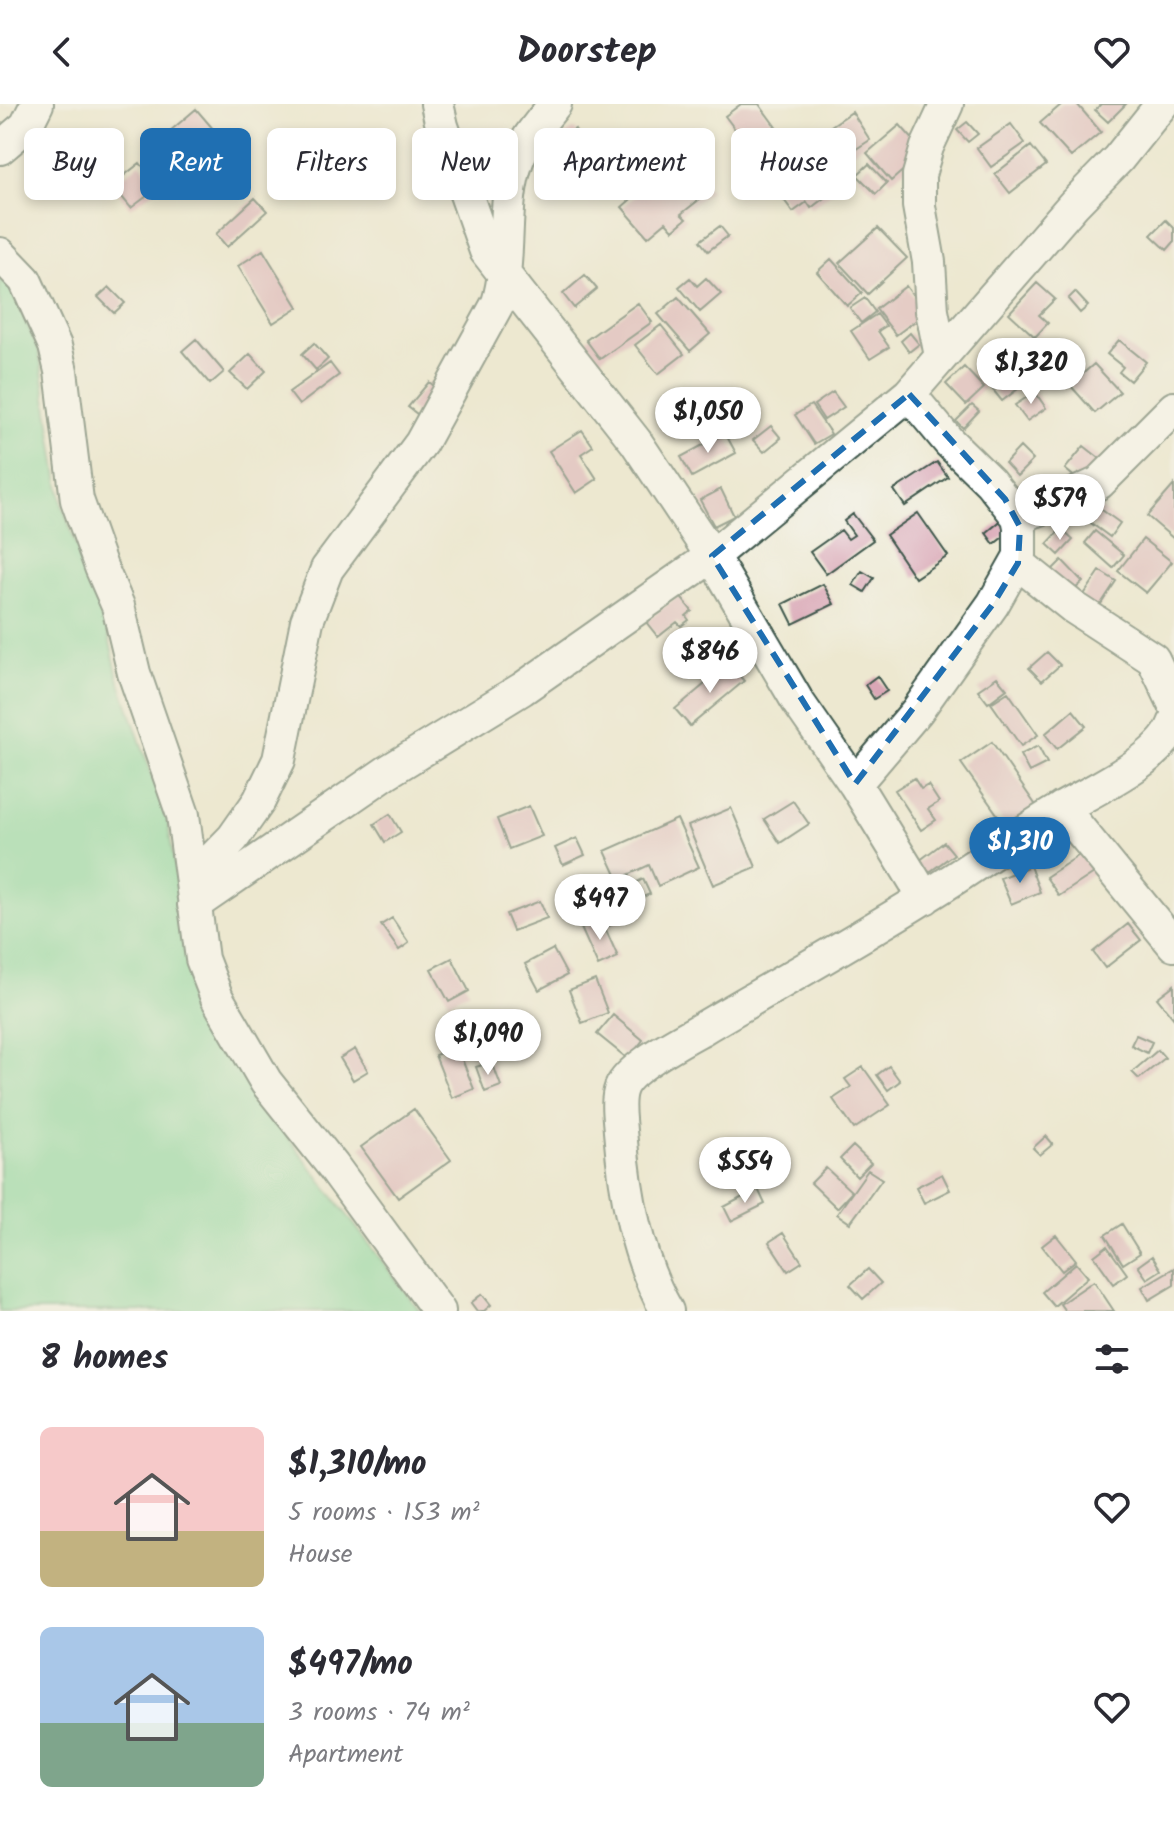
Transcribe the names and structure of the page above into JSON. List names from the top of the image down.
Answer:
{
  "page": {
    "header": "Doorstep",
    "chip": [
      "Buy",
      "Rent",
      "Filters",
      "New",
      "Apartment",
      "House"
    ],
    "price": [
      "$1,320",
      "$1,050",
      "$579",
      "$846",
      "$1,310",
      "$497",
      "$1,090",
      "$554"
    ],
    "heading": "8 homes",
    "list": [
      {
        "name": "$1,310/mo",
        "note": "5 rooms · 153 m² · House"
      },
      {
        "name": "$497/mo",
        "note": "3 rooms · 74 m² · Apartment"
      }
    ]
  }
}
